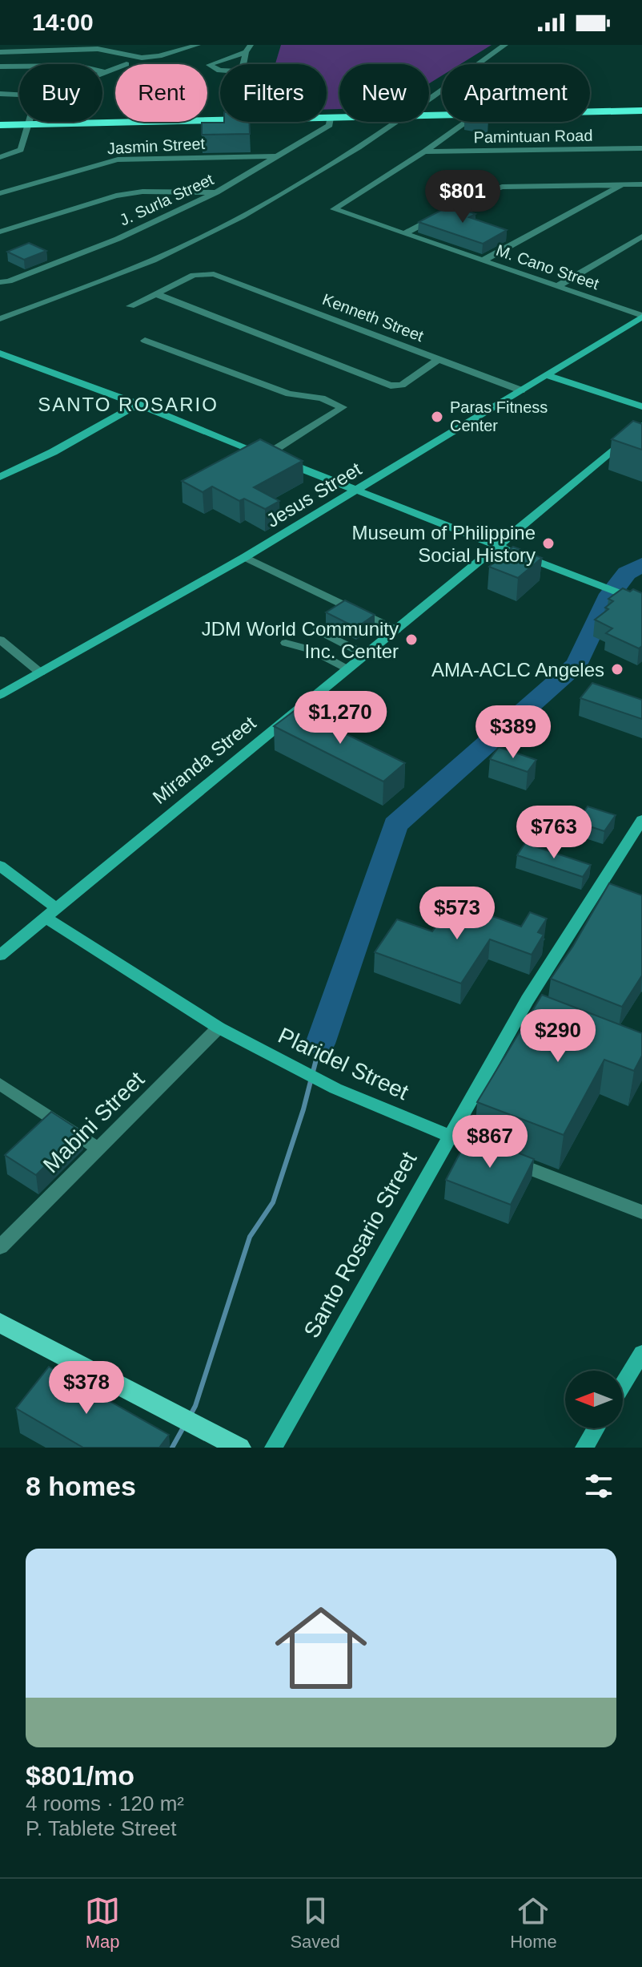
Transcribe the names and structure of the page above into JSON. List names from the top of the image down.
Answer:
{
  "streets": {
    "main road": [
      "Jesus Street",
      "Miranda Street",
      "Plaridel Street",
      "Santo Rosario Street"
    ],
    "street": [
      "Pamintuan Road",
      "Jasmin Street",
      "J. Surla Street",
      "M. Cano Street",
      "Kenneth Street",
      "Mabini Street"
    ]
  },
  "crossings": [
    ["Pamintuan Road", "M. Cano Street"],
    ["Jasmin Street", "J. Surla Street"],
    ["M. Cano Street", "Jesus Street"],
    ["Kenneth Street", "Jesus Street"],
    ["Miranda Street", "Plaridel Street"],
    ["Plaridel Street", "Mabini Street"],
    ["Plaridel Street", "Santo Rosario Street"]
  ],
  "districts": ["SANTO ROSARIO"],
  "places": [
    "Paras Fitness Center",
    "Museum of Philippine Social History",
    "JDM World Community Inc. Center",
    "AMA-ACLC Angeles"
  ],
  "north": "left",
  "page": {
    "status": "14:00",
    "chip": [
      "Buy",
      "Rent",
      "Filters",
      "New",
      "Apartment"
    ],
    "price": [
      "$801",
      "$1,270",
      "$389",
      "$763",
      "$573",
      "$290",
      "$867",
      "$378"
    ],
    "heading": "8 homes",
    "list": [
      {
        "name": "$801/mo",
        "note": "4 rooms · 120 m² · P. Tablete Street"
      }
    ],
    "tabs": ["Map", "Saved", "Home"]
  }
}
